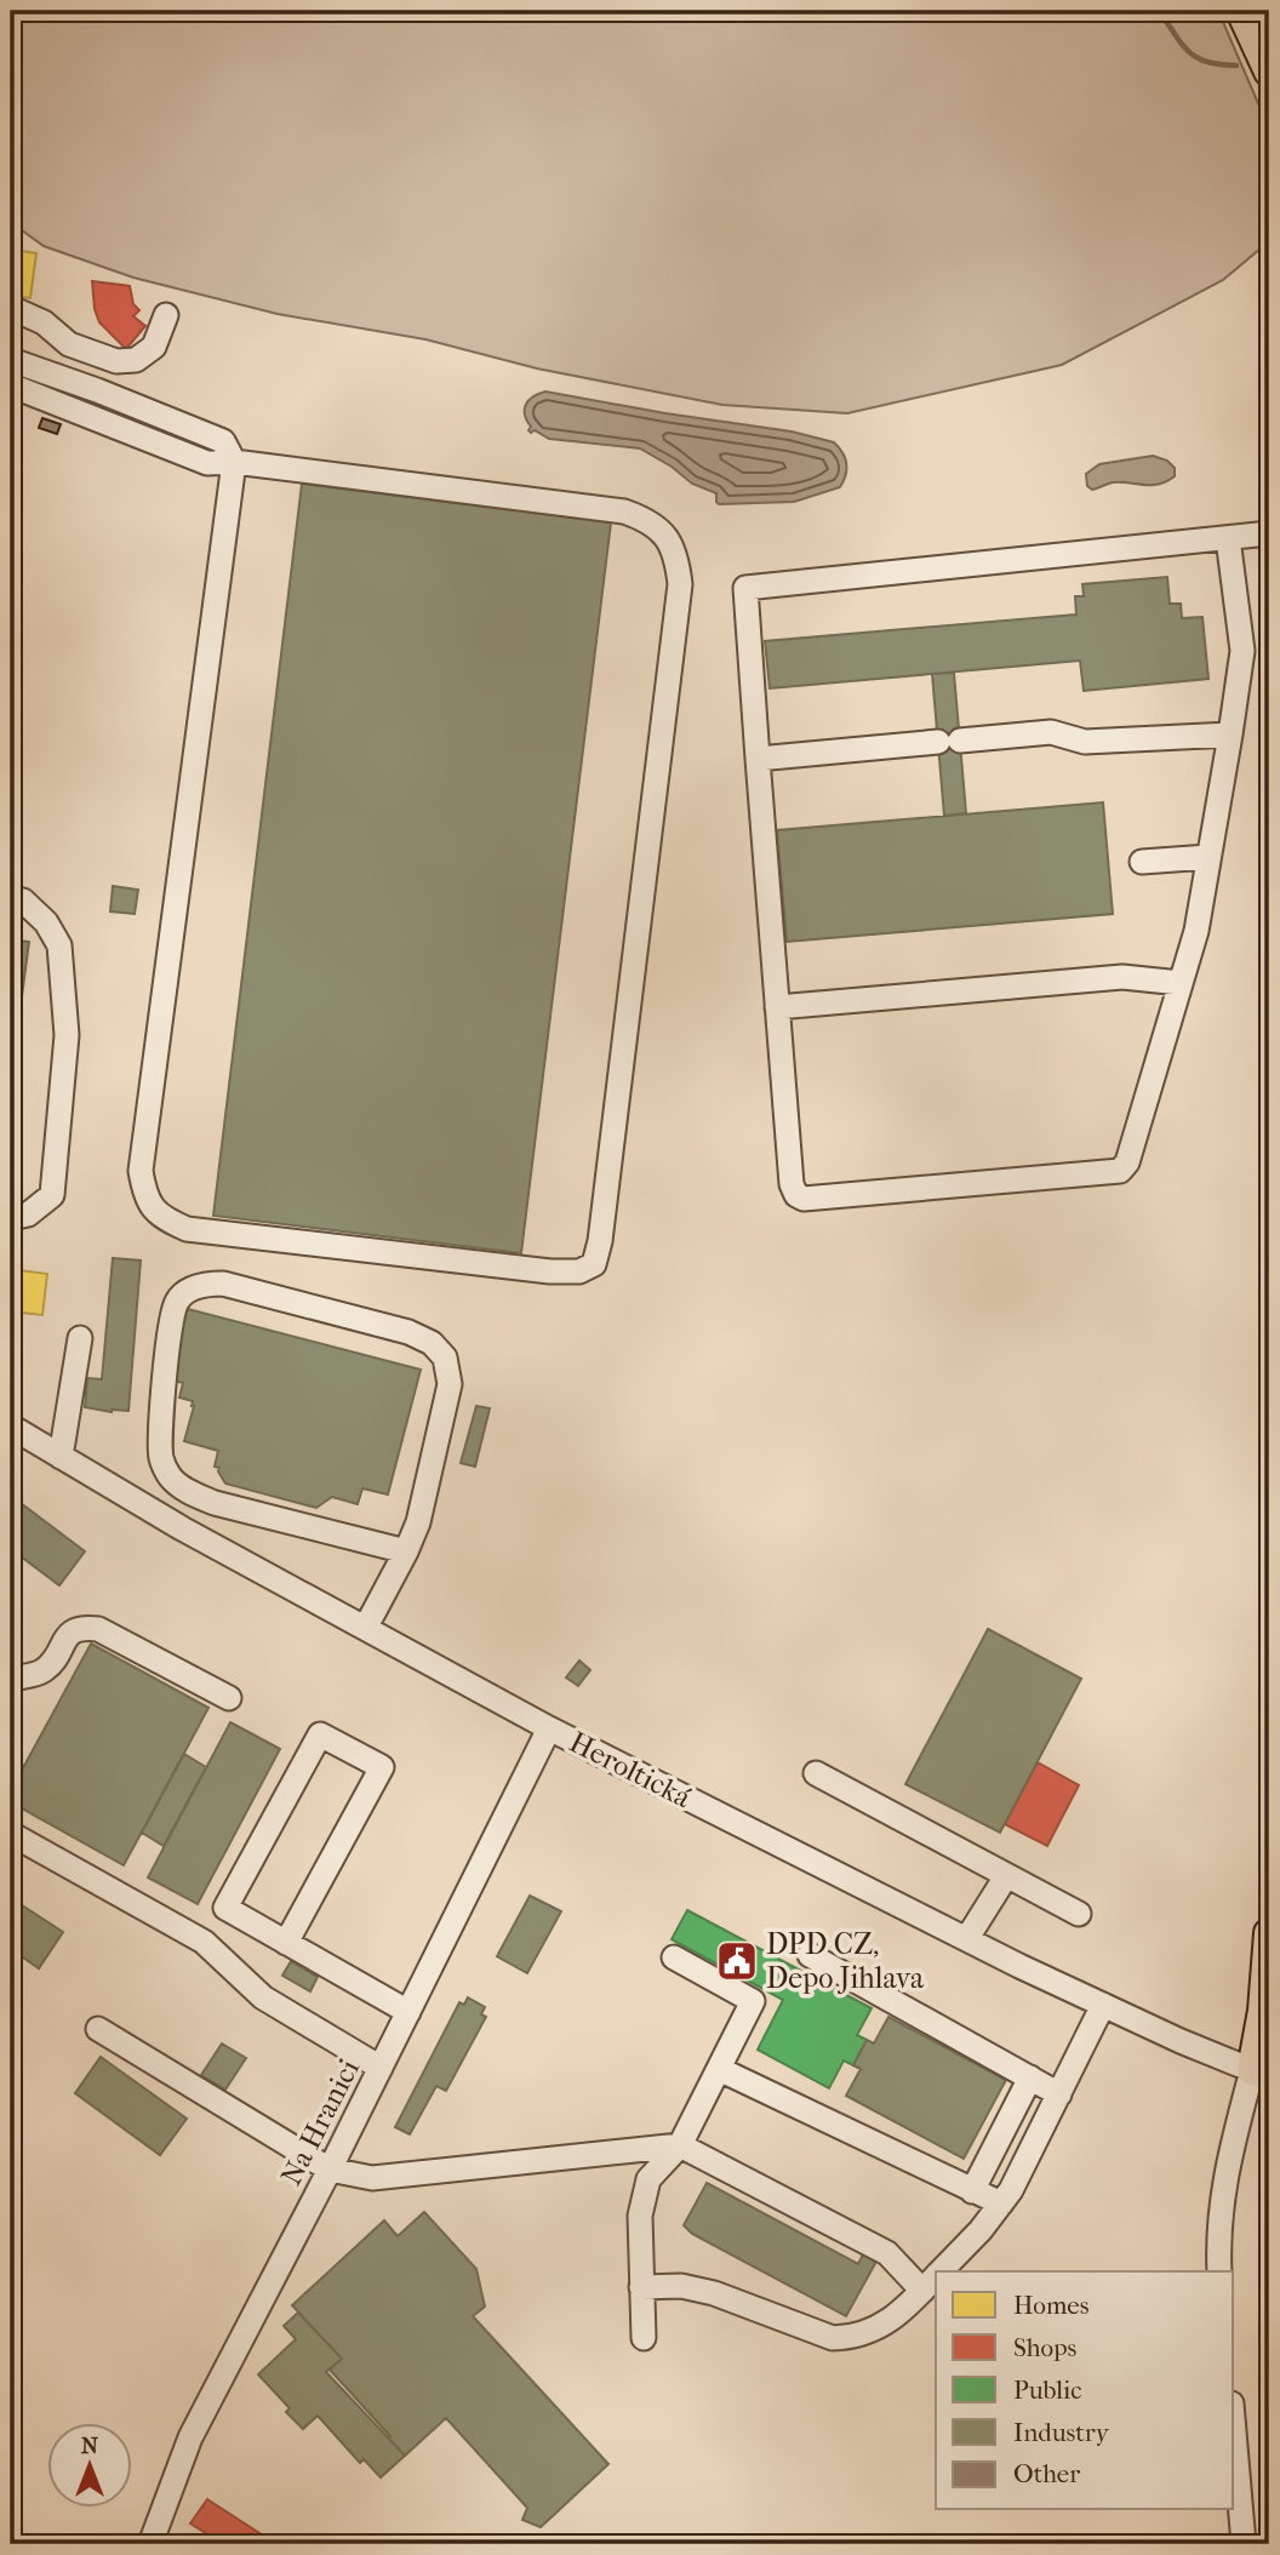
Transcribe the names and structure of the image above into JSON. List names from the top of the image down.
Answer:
{
  "streets": {
    "street": ["Heroltická", "Na Hranici"]
  },
  "crossings": [
    ["Heroltická", "Na Hranici"]
  ],
  "places": {
    "public building": ["DPD CZ, Depo Jihlava"]
  },
  "legend": [
    "Homes",
    "Shops",
    "Public",
    "Industry",
    "Other"
  ],
  "north": "top"
}
